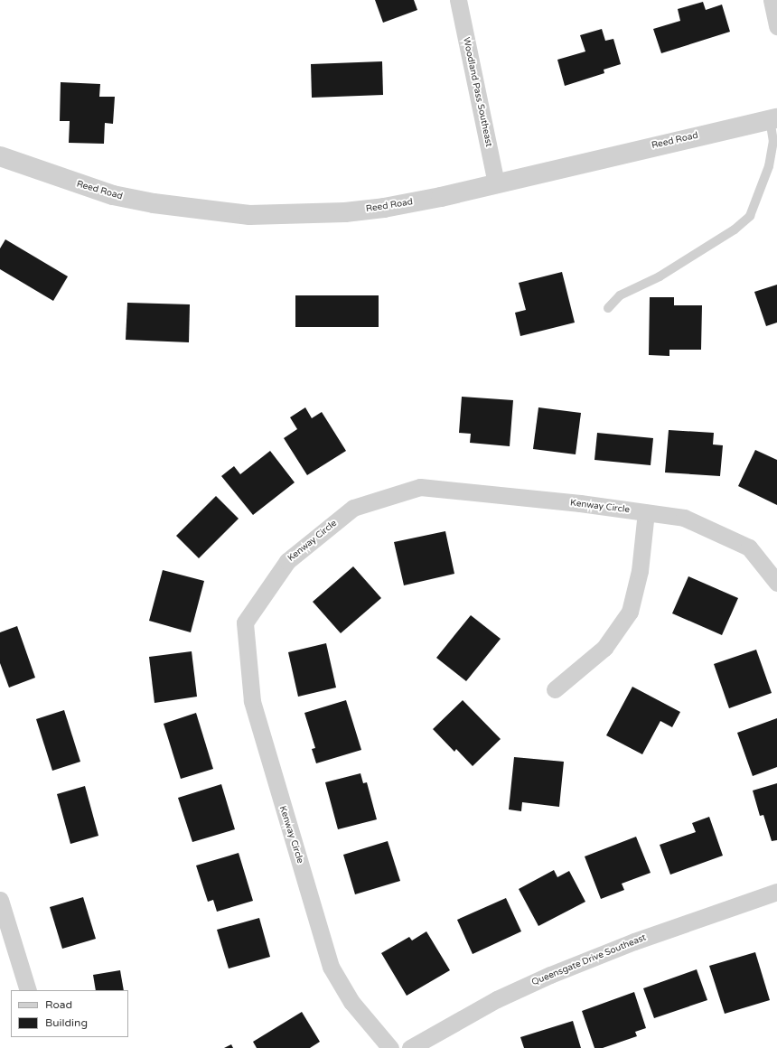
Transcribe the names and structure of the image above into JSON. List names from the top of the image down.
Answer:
{
  "streets": {
    "street": [
      "Woodland Pass Southeast",
      "Reed Road",
      "Kenway Circle",
      "Queensgate Drive Southeast"
    ]
  },
  "crossings": [
    ["Woodland Pass Southeast", "Reed Road"]
  ],
  "legend": ["Road", "Building"]
}
